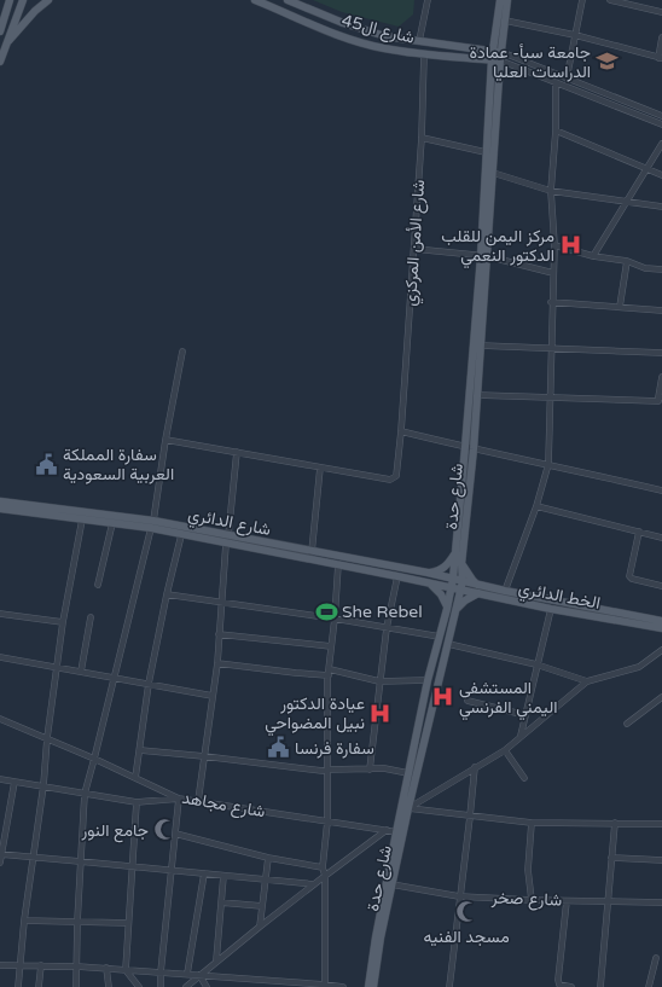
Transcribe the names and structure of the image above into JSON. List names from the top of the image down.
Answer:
{
  "streets": {
    "main road": [
      "شارع ال45",
      "شارع حدة",
      "شارع الدائري",
      "الخط الدائري"
    ],
    "street": ["شارع الأمن المركزي", "شارع مجاهد", "شارع صخر"]
  },
  "crossings": [
    ["شارع ال45", "شارع الأمن المركزي"],
    ["شارع ال45", "شارع حدة"],
    ["شارع حدة", "شارع الدائري"],
    ["شارع حدة", "الخط الدائري"],
    ["شارع حدة", "شارع مجاهد"],
    ["شارع حدة", "شارع صخر"],
    ["شارع الدائري", "الخط الدائري"]
  ],
  "places": {
    "school or university": ["جامعة سبأ- عمادة الدراسات العليا"],
    "hospital": ["مركز اليمن للقلب الدكتور النعمي", "المستشفى اليمني الفرنسي", "عيادة الدكتور نبيل المضواحي"],
    "public building": ["سفارة المملكة العربية السعودية", "سفارة فرنسا"],
    "sports": ["She Rebel"],
    "mosque": ["جامع النور", "مسجد الفنيه"]
  }
}
